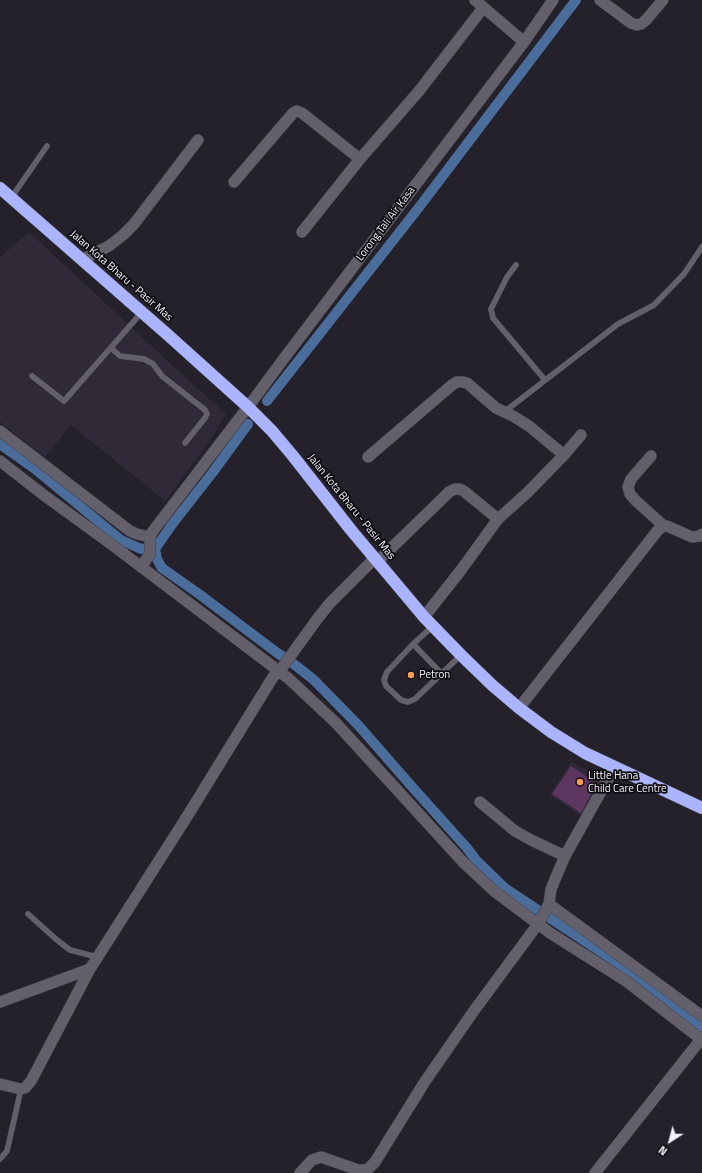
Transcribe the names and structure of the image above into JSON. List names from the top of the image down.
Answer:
{
  "streets": {
    "highway": ["Jalan Kota Bharu - Pasir Mas"],
    "street": ["Lorong Tali Air Kasa"]
  },
  "crossings": [
    ["Lorong Tali Air Kasa", "Jalan Kota Bharu - Pasir Mas"]
  ],
  "places": ["Petron", "Little Hana Child Care Centre"],
  "north": "bottom left"
}
